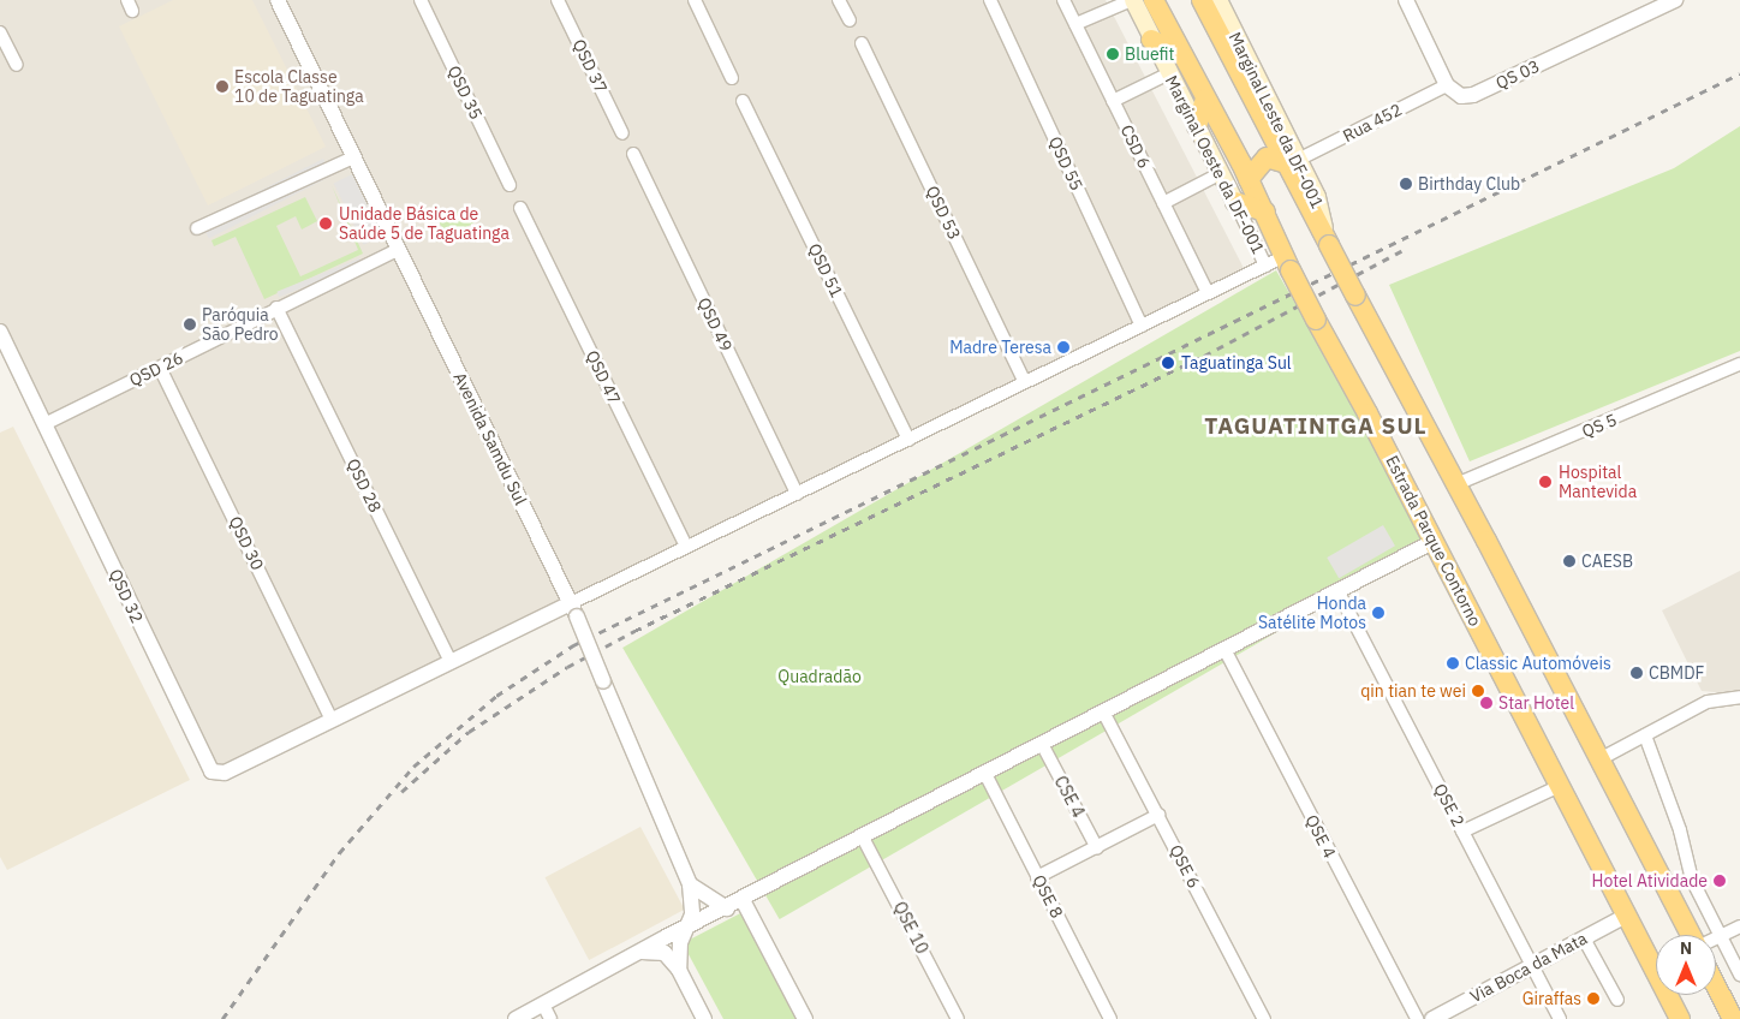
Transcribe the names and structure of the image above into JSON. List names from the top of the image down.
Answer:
{
  "streets": {
    "highway": ["Estrada Parque Contorno"],
    "main road": ["Marginal Leste da DF-001", "Marginal Oeste da DF-001"],
    "street": [
      "QSD 37",
      "QS 03",
      "QSD 35",
      "Rua 452",
      "CSD 6",
      "QSD 55",
      "QSD 53",
      "QSD 51",
      "QSD 49",
      "QSD 26",
      "QSD 47",
      "QS 5",
      "Avenida Samdu Sul",
      "QSD 28",
      "QSD 30",
      "QSD 32",
      "CSE 4",
      "QSE 2",
      "QSE 4",
      "QSE 6",
      "QSE 8",
      "QSE 10",
      "Via Boca da Mata"
    ]
  },
  "crossings": [
    ["QS 03", "Rua 452"],
    ["Marginal Leste da DF-001", "Rua 452"],
    ["QSD 26", "Avenida Samdu Sul"],
    ["QSD 26", "QSD 28"],
    ["QSD 26", "QSD 30"],
    ["QSD 26", "QSD 32"],
    ["Estrada Parque Contorno", "Via Boca da Mata"],
    ["QSD 30", "QSD 32"],
    ["QSE 2", "Via Boca da Mata"]
  ],
  "districts": ["TAGUATINTGA SUL"],
  "parks": ["Quadradão"],
  "places": [
    "Bluefit",
    "Escola Classe 10 de Taguatinga",
    "Birthday Club",
    "Unidade Básica de Saúde 5 de Taguatinga",
    "Paróquia São Pedro",
    "Madre Teresa",
    "Taguatinga Sul",
    "Hospital Mantevida",
    "CAESB",
    "Honda Satélite Motos",
    "Classic Automóveis",
    "CBMDF",
    "qin tian te wei",
    "Star Hotel",
    "Hotel Atividade",
    "Giraffas"
  ],
  "north": "top"
}
